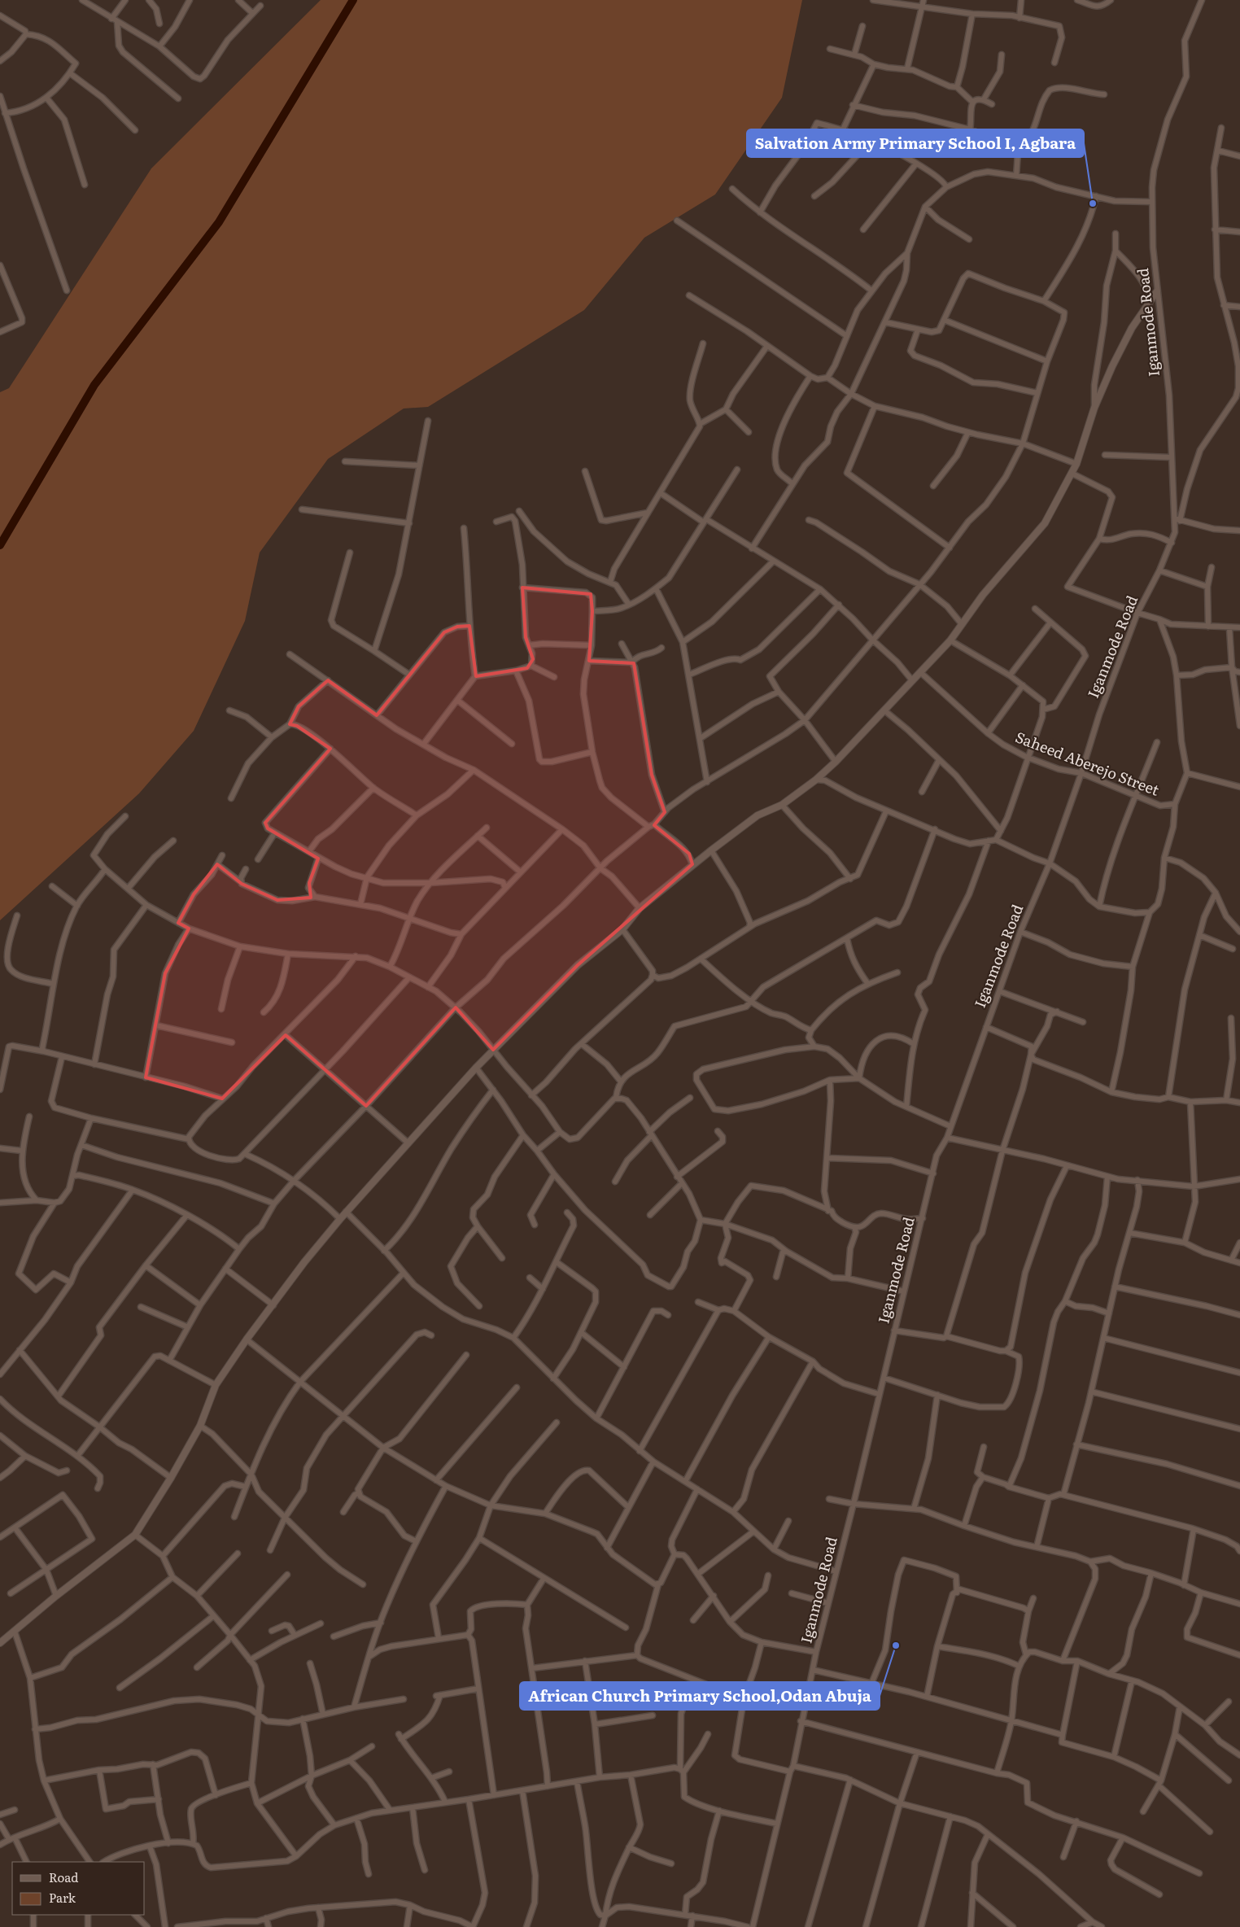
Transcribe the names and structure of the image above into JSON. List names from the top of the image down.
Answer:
{
  "streets": {
    "street": ["Iganmode Road", "Saheed Aberejo Street"]
  },
  "crossings": [
    ["Iganmode Road", "Saheed Aberejo Street"]
  ],
  "places": ["Salvation Army Primary School I, Agbara", "African Church Primary School,Odan Abuja"],
  "legend": ["Road", "Park"]
}
